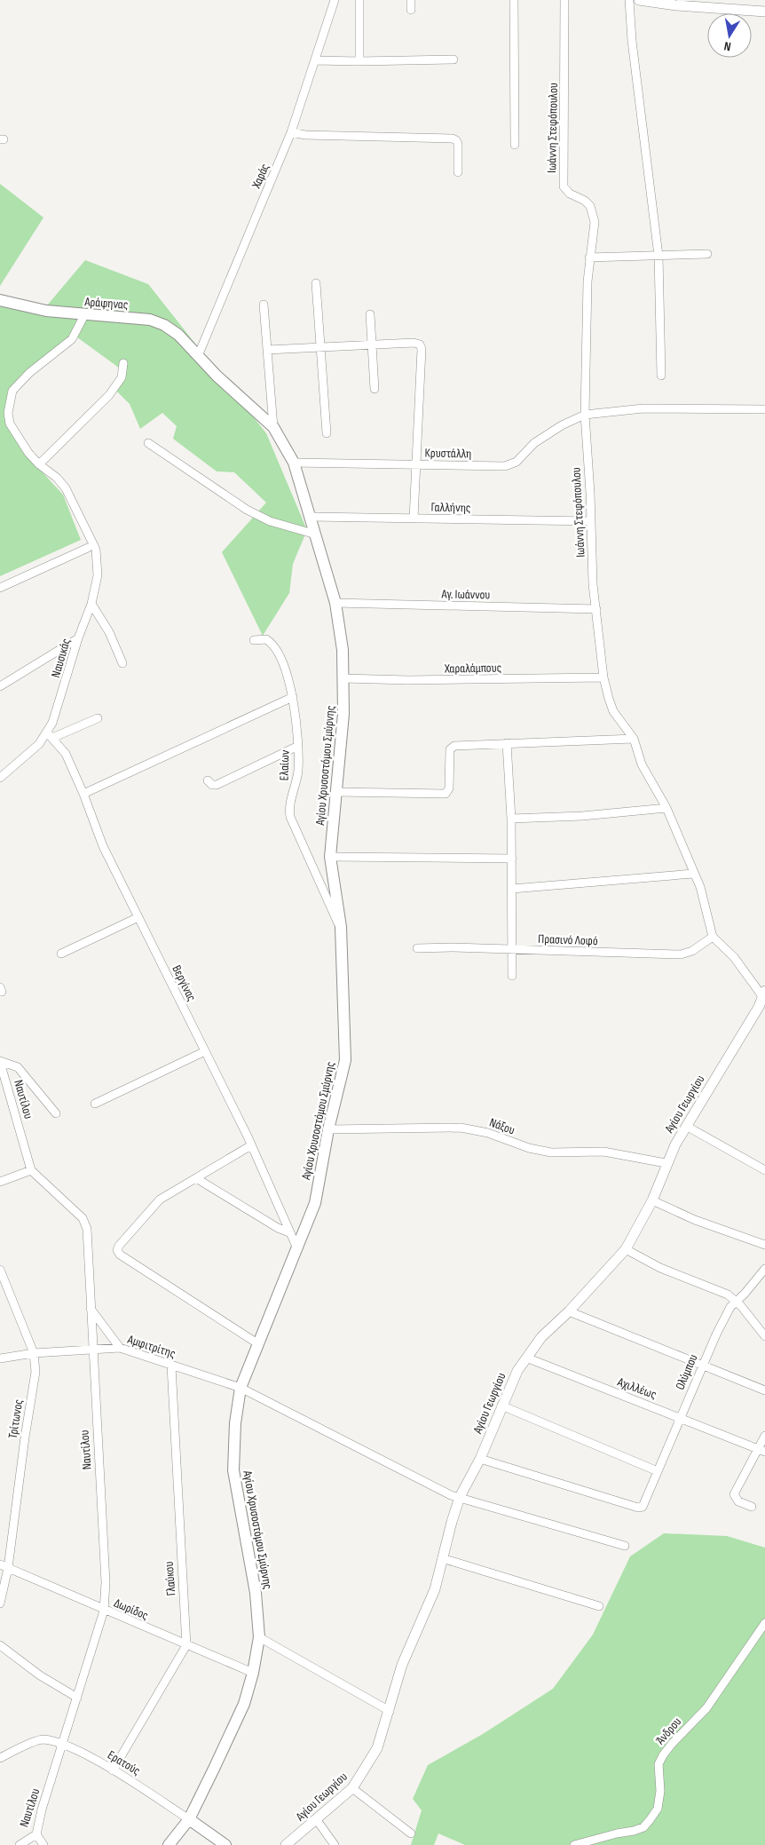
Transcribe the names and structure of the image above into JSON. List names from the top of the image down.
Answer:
{
  "streets": {
    "main road": ["Αράφηνας", "Αγίου Χρυσοστόμου Σμύρνης", "Ερατούς"],
    "street": [
      "Ιωάννη Στεφόπουλου",
      "Χαράς",
      "Κρυστάλλη",
      "Γαλλήνης",
      "Αγ. Ιωάννου",
      "Ναυσικάς",
      "Χαραλάμπους",
      "Ελαίων",
      "Πρασινό Λοφό",
      "Βεργίνας",
      "Ναυτίλου",
      "Αγίου Γεωργίου",
      "Νάξου",
      "Αμφιτρίτης",
      "Ολύμπου",
      "Αχιλλέως",
      "Τρίτωνος",
      "Γλαύκου",
      "Δωρίδος",
      "Άνδρου"
    ]
  },
  "crossings": [
    ["Ιωάννη Στεφόπουλου", "Κρυστάλλη"],
    ["Ιωάννη Στεφόπουλου", "Γαλλήνης"],
    ["Ιωάννη Στεφόπουλου", "Αγ. Ιωάννου"],
    ["Ιωάννη Στεφόπουλου", "Χαραλάμπους"],
    ["Ιωάννη Στεφόπουλου", "Πρασινό Λοφό"],
    ["Χαράς", "Αράφηνας"],
    ["Χαράς", "Αγίου Χρυσοστόμου Σμύρνης"],
    ["Αράφηνας", "Αγίου Χρυσοστόμου Σμύρνης"],
    ["Κρυστάλλη", "Αγίου Χρυσοστόμου Σμύρνης"],
    ["Γαλλήνης", "Αγίου Χρυσοστόμου Σμύρνης"],
    ["Αγ. Ιωάννου", "Αγίου Χρυσοστόμου Σμύρνης"],
    ["Ναυσικάς", "Βεργίνας"],
    ["Χαραλάμπους", "Αγίου Χρυσοστόμου Σμύρνης"],
    ["Ελαίων", "Αγίου Χρυσοστόμου Σμύρνης"],
    ["Αγίου Χρυσοστόμου Σμύρνης", "Βεργίνας"],
    ["Αγίου Χρυσοστόμου Σμύρνης", "Νάξου"],
    ["Αγίου Χρυσοστόμου Σμύρνης", "Αμφιτρίτης"],
    ["Αγίου Χρυσοστόμου Σμύρνης", "Δωρίδος"],
    ["Αγίου Χρυσοστόμου Σμύρνης", "Ερατούς"],
    ["Ναυτίλου", "Αμφιτρίτης"],
    ["Ναυτίλου", "Δωρίδος"],
    ["Ναυτίλου", "Ερατούς"],
    ["Αγίου Γεωργίου", "Νάξου"],
    ["Αγίου Γεωργίου", "Αμφιτρίτης"],
    ["Αγίου Γεωργίου", "Ολύμπου"],
    ["Αγίου Γεωργίου", "Αχιλλέως"],
    ["Αμφιτρίτης", "Τρίτωνος"],
    ["Αμφιτρίτης", "Γλαύκου"],
    ["Ολύμπου", "Αχιλλέως"],
    ["Τρίτωνος", "Δωρίδος"],
    ["Γλαύκου", "Δωρίδος"]
  ],
  "north": "bottom"
}
